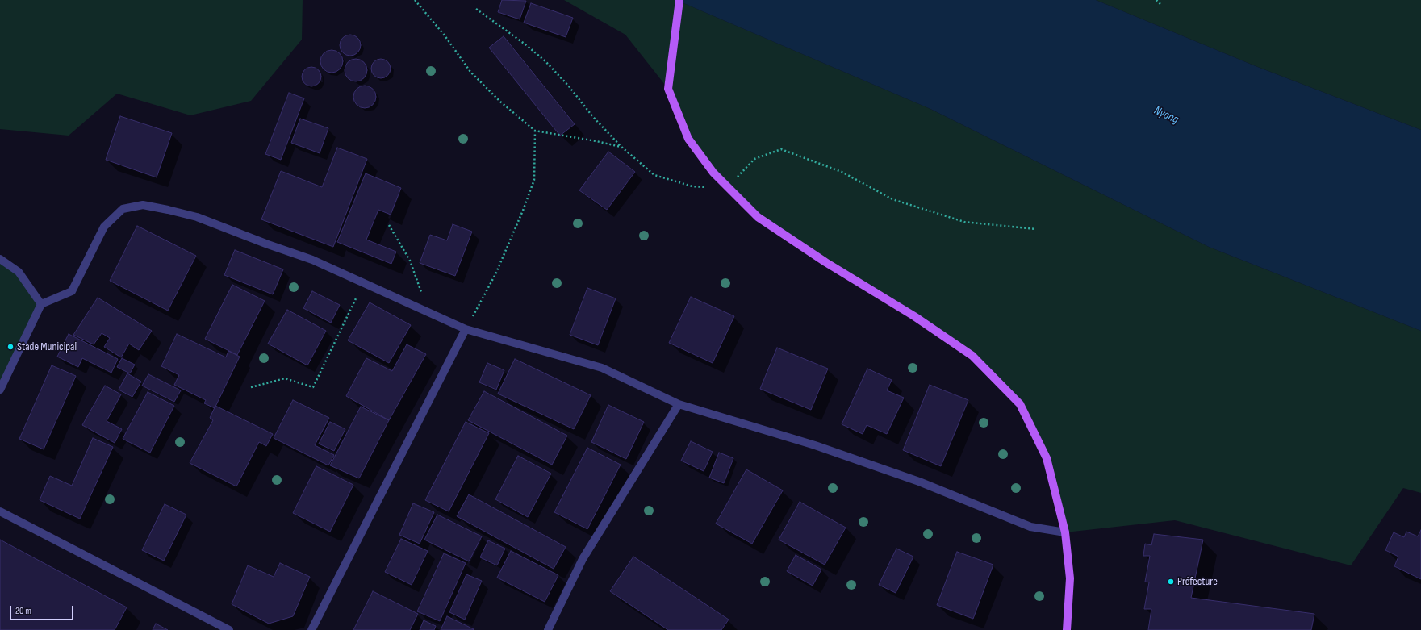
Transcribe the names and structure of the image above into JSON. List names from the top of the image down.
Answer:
{
  "water": ["Nyong"],
  "places": ["Stade Municipal", "Préfecture"],
  "scale_bar": "20 m"
}
